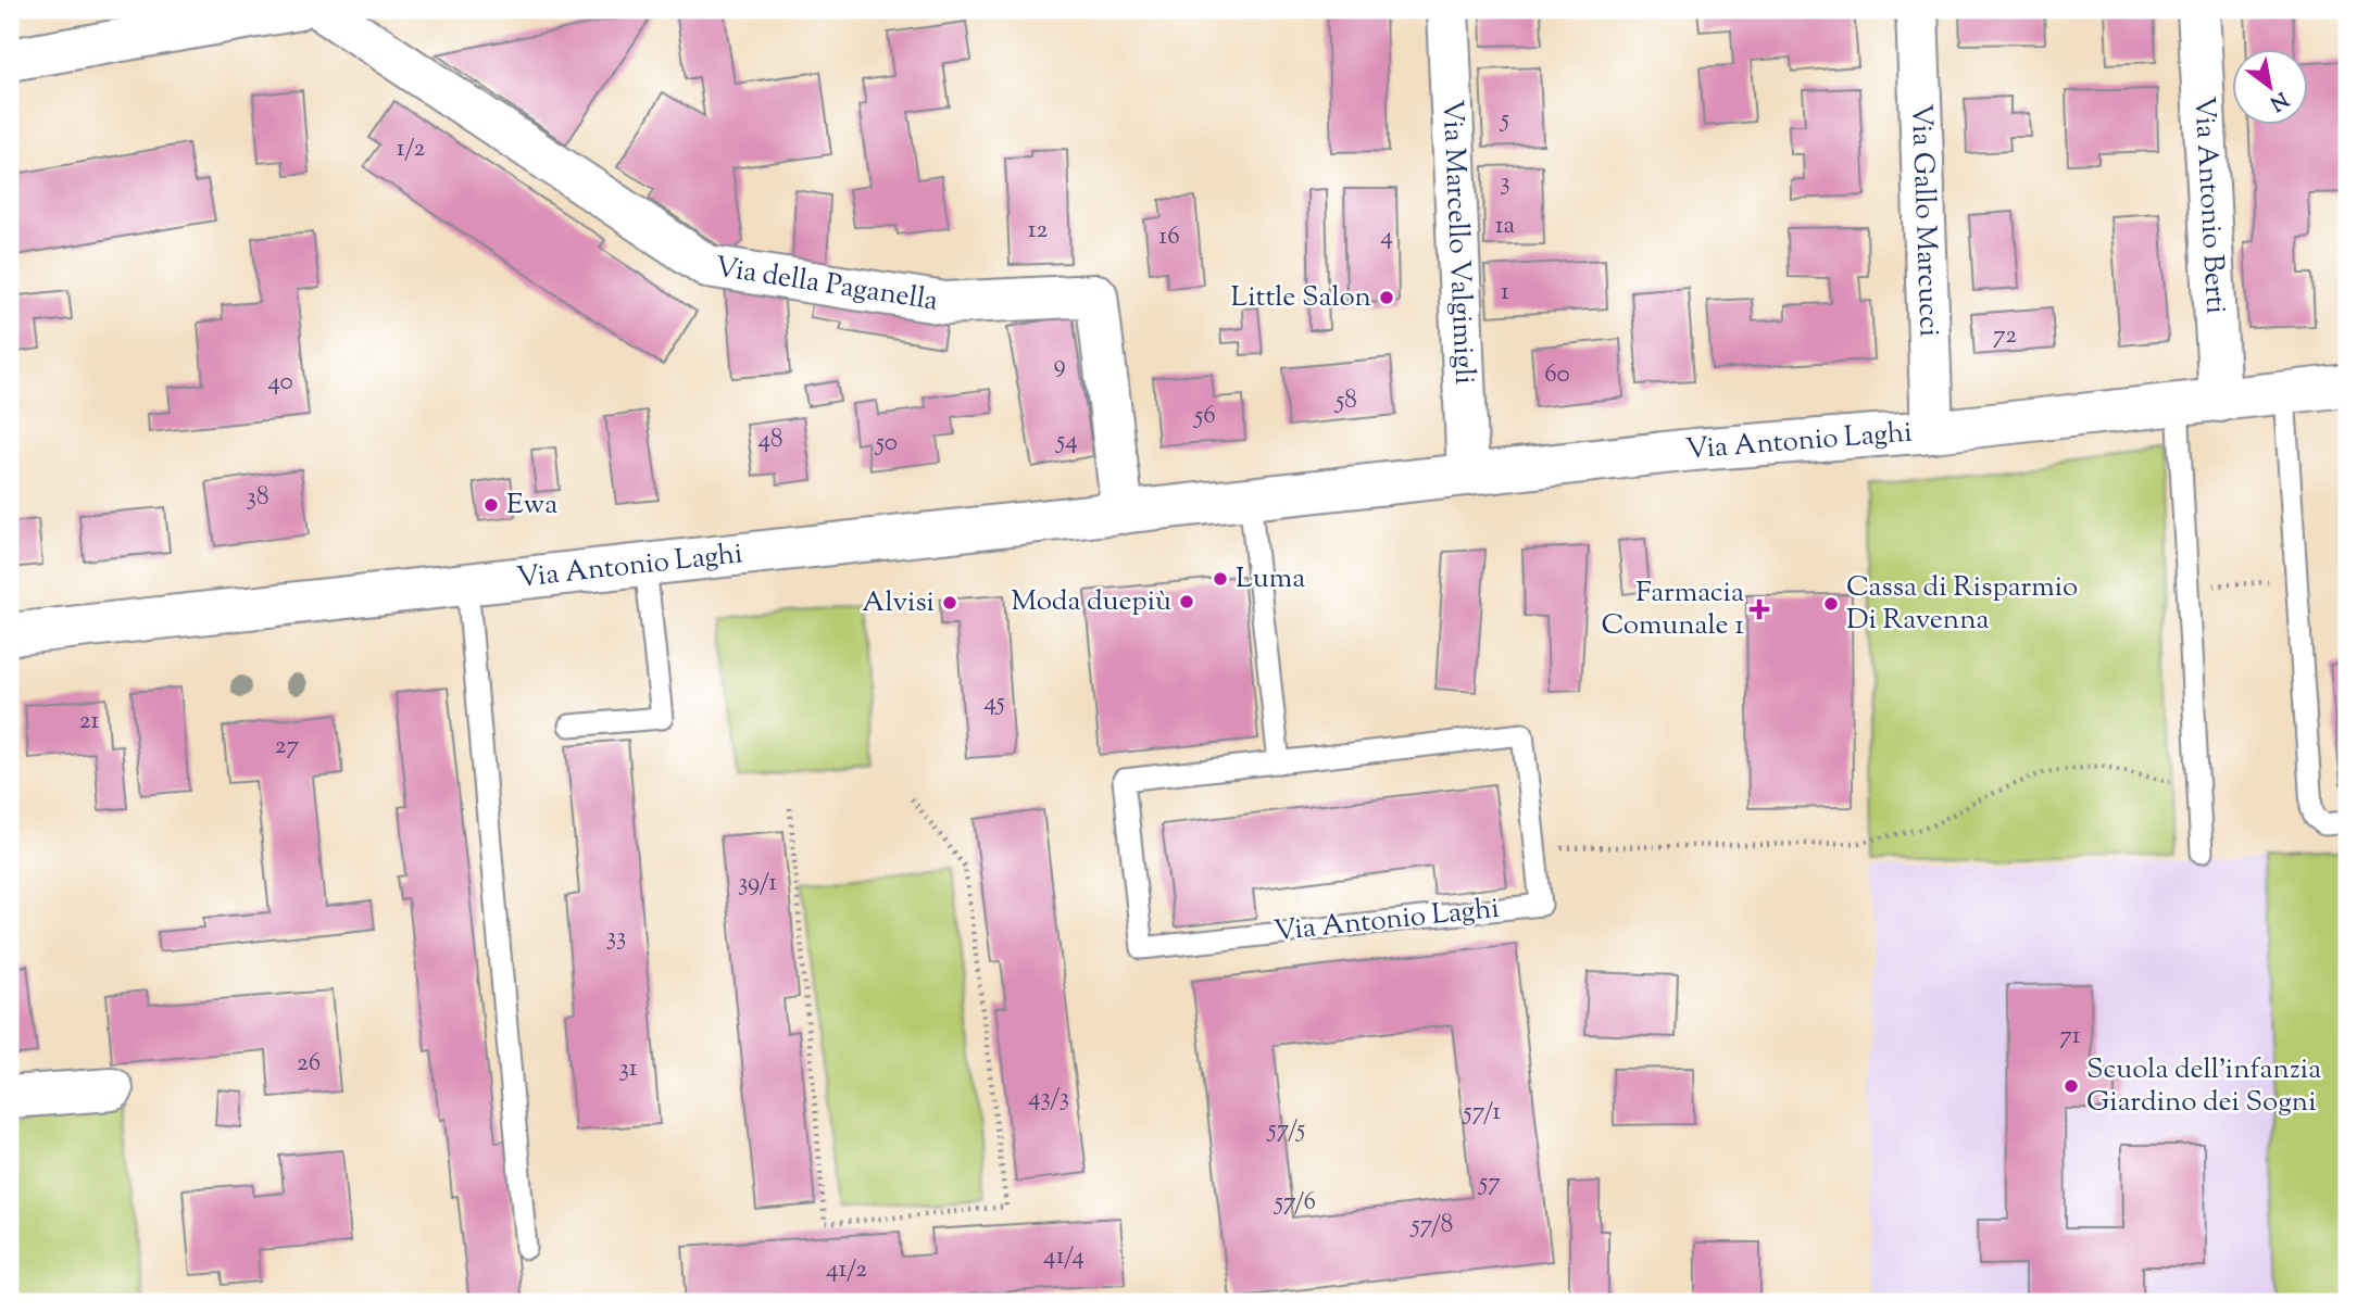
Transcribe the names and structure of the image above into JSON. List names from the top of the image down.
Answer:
{
  "streets": {
    "street": [
      "Via Antonio Berti",
      "Via Gallo Marcucci",
      "Via Marcello Valgimigli",
      "Via della Paganella",
      "Via Antonio Laghi"
    ]
  },
  "crossings": [
    ["Via Antonio Berti", "Via Antonio Laghi"],
    ["Via Gallo Marcucci", "Via Antonio Laghi"],
    ["Via Marcello Valgimigli", "Via Antonio Laghi"],
    ["Via della Paganella", "Via Antonio Laghi"]
  ],
  "places": {
    "other": [
      "Little Salon",
      "Ewa",
      "Luma",
      "Moda duepiù",
      "Alvisi",
      "Cassa di Risparmio Di Ravenna",
      "Scuola dell'infanzia Giardino dei Sogni"
    ],
    "health": ["Farmacia Comunale 1"]
  },
  "house_numbers": [
    "5",
    "1/2",
    "3",
    "1a",
    "12",
    "16",
    "4",
    "1",
    "72",
    "9",
    "60",
    "40",
    "58",
    "56",
    "48",
    "54",
    "50",
    "38",
    "45",
    "21",
    "27",
    "39/1",
    "33",
    "71",
    "26",
    "31",
    "43/3",
    "57/1",
    "57/5",
    "57",
    "57/6",
    "57/8",
    "41/4",
    "41/2"
  ],
  "north": "bottom right"
}
